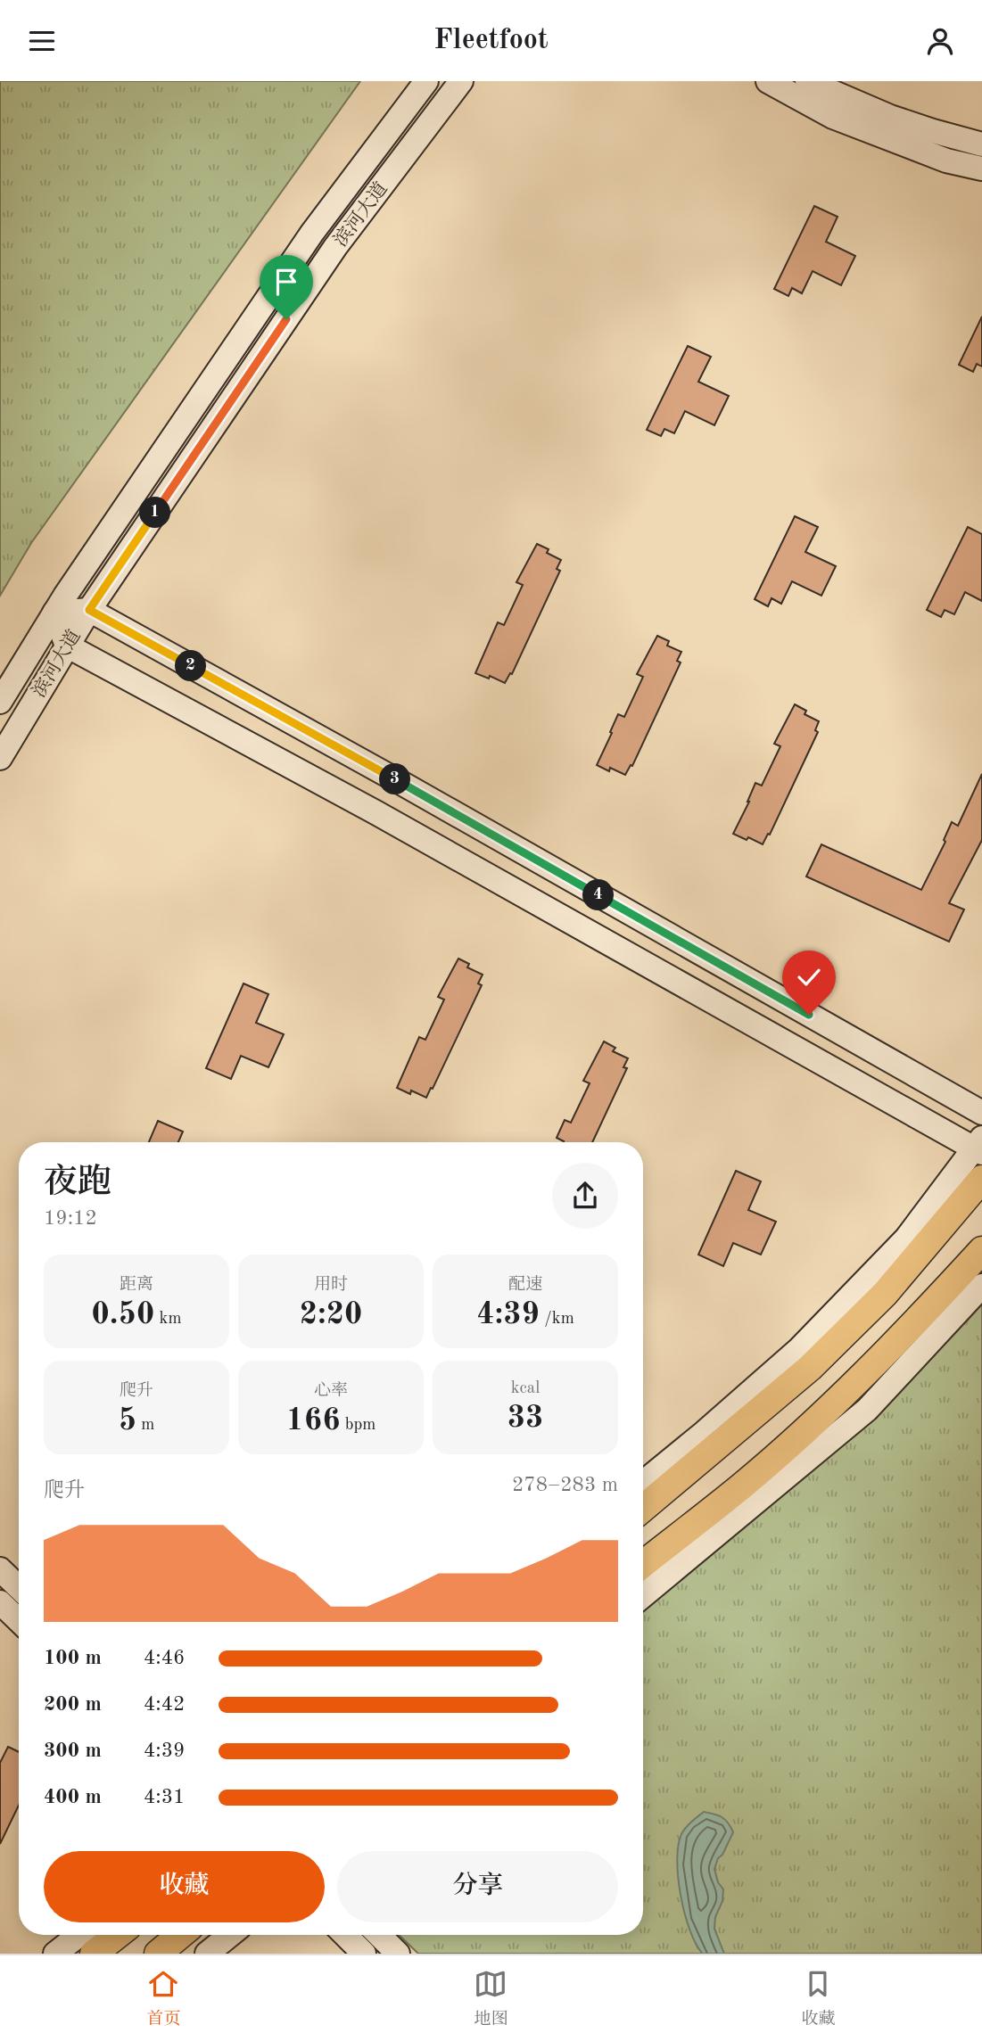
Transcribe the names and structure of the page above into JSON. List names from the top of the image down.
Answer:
{
  "streets": {
    "street": ["滨河大道"]
  },
  "page": {
    "header": "Fleetfoot",
    "pins": [
      "1",
      "2",
      "3",
      "4"
    ],
    "heading": ["夜跑", "19:12"],
    "stats": [
      ["距离", "0.50 km"],
      ["用时", "2:20"],
      ["配速", "4:39 /km"],
      ["爬升", "5 m"],
      ["心率", "166 bpm"],
      ["kcal", "33"]
    ],
    "chart": ["爬升", "278–283 m"],
    "list": [
      {
        "name": "100 m",
        "note": "4:46"
      },
      {
        "name": "200 m",
        "note": "4:42"
      },
      {
        "name": "300 m",
        "note": "4:39"
      },
      {
        "name": "400 m",
        "note": "4:31"
      }
    ],
    "buttons": ["收藏", "分享"],
    "tabs": ["首页", "地图", "收藏"]
  }
}
